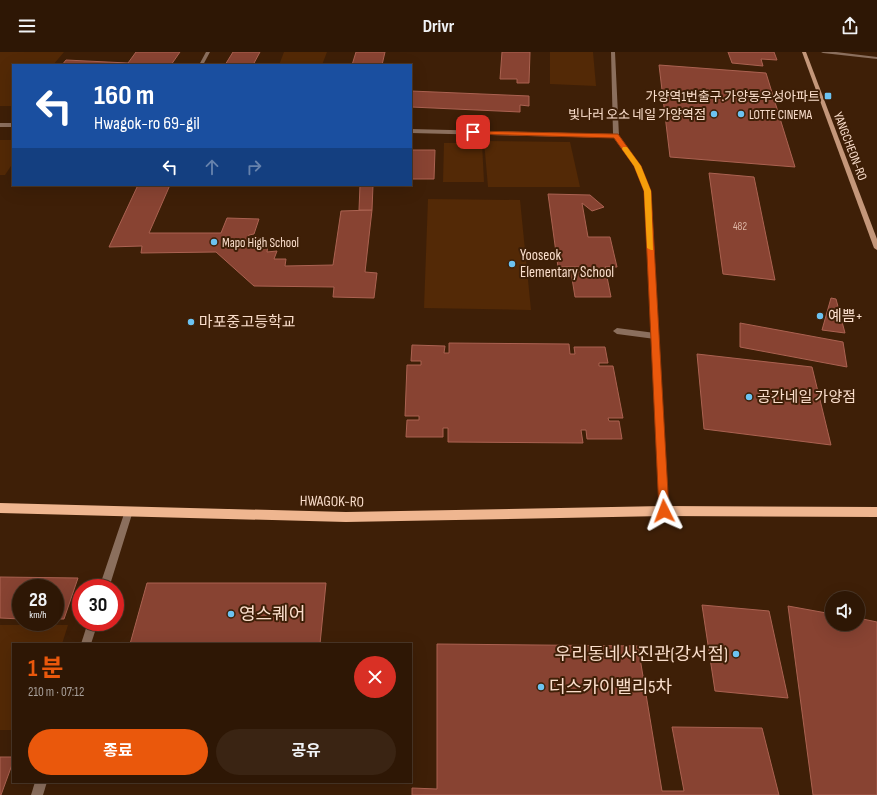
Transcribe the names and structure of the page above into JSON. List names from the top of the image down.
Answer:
{
  "streets": {
    "main road": ["YANGCHEON-RO", "HWAGOK-RO"]
  },
  "places": {
    "transit": ["가양역1번출구.가양동우성아파트"],
    "other": [
      "빛나러 오소 네일 가양역점",
      "LOTTE CINEMA",
      "Mapo High School",
      "Yooseok Elementary School",
      "예쁨+",
      "마포중고등학교",
      "공간네일 가양점",
      "영스퀘어",
      "우리동네사진관(강서점)",
      "더스카이밸리5차"
    ]
  },
  "house_numbers": ["482"],
  "page": {
    "header": "Drivr",
    "turn": ["160 m", "Hwagok-ro 69-gil"],
    "speed": "28 km/h",
    "limit": "30",
    "heading": ["1 분", "210 m · 07:12"],
    "buttons": ["종료", "공유"]
  }
}
